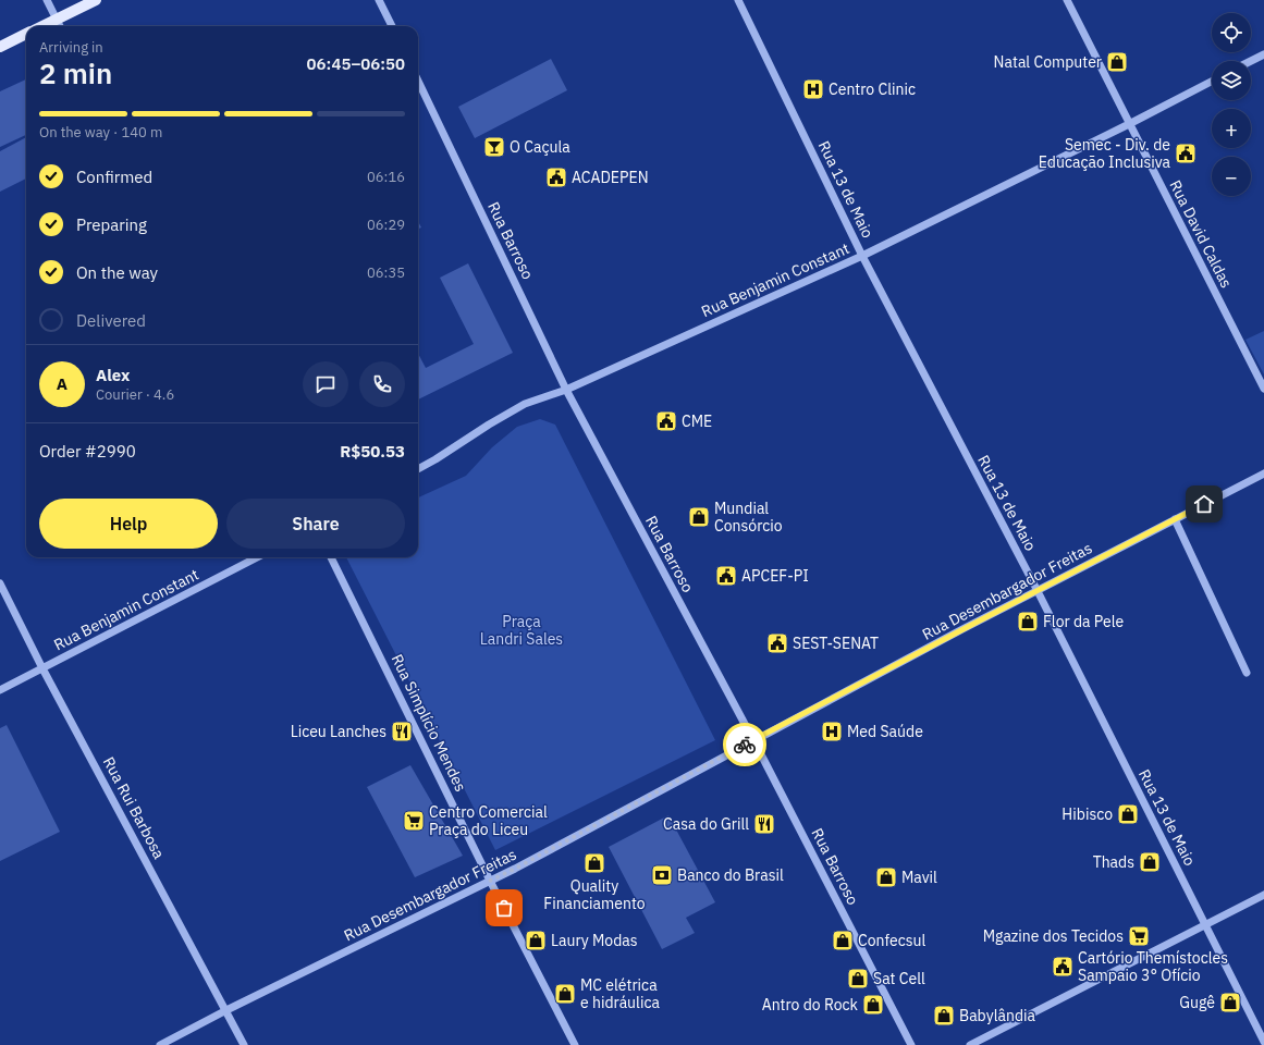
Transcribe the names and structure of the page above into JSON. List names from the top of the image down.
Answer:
{
  "streets": {
    "street": [
      "Rua 13 de Maio",
      "Rua David Caldas",
      "Rua Barroso",
      "Rua Benjamin Constant",
      "Rua Desembargador Freitas",
      "Rua Simplício Mendes",
      "Rua Rui Barbosa"
    ]
  },
  "crossings": [
    ["Rua 13 de Maio", "Rua Benjamin Constant"],
    ["Rua 13 de Maio", "Rua Desembargador Freitas"],
    ["Rua David Caldas", "Rua Benjamin Constant"],
    ["Rua Barroso", "Rua Benjamin Constant"],
    ["Rua Barroso", "Rua Desembargador Freitas"],
    ["Rua Benjamin Constant", "Rua Rui Barbosa"],
    ["Rua Desembargador Freitas", "Rua Simplício Mendes"],
    ["Rua Desembargador Freitas", "Rua Rui Barbosa"]
  ],
  "parks": ["Praça Landri Sales"],
  "places": {
    "shop": [
      "Natal Computer",
      "Mundial Consórcio",
      "Flor da Pele",
      "Hibisco",
      "Thads",
      "Quality Financiamento",
      "Mavil",
      "Laury Modas",
      "Confecsul",
      "Sat Cell",
      "MC elétrica e hidráulica",
      "Gugê",
      "Antro do Rock",
      "Babylândia"
    ],
    "hospital": ["Centro Clinic", "Med Saúde"],
    "bar": ["O Caçula"],
    "public building": [
      "Semec - Div. de Educação Inclusiva",
      "ACADEPEN",
      "CME",
      "APCEF-PI",
      "SEST-SENAT",
      "Cartório Themístocles Sampaio 3° Ofício"
    ],
    "restaurant": ["Liceu Lanches", "Casa do Grill"],
    "supermarket": ["Centro Comercial Praça do Liceu", "Mgazine dos Tecidos"],
    "bank": ["Banco do Brasil"]
  },
  "page": {
    "map_buttons": ["+", "−"],
    "heading": ["2 min", "Arriving in", "06:45–06:50"],
    "panel": [
      "Alex",
      "Courier · 4.6",
      "Order #2990",
      "R$50.53"
    ],
    "bar": "On the way · 140 m",
    "list": [
      ["Confirmed", "06:16"],
      ["Preparing", "06:29"],
      ["On the way", "06:35"],
      "Delivered"
    ],
    "round": "A",
    "buttons": ["Help", "Share"]
  }
}
